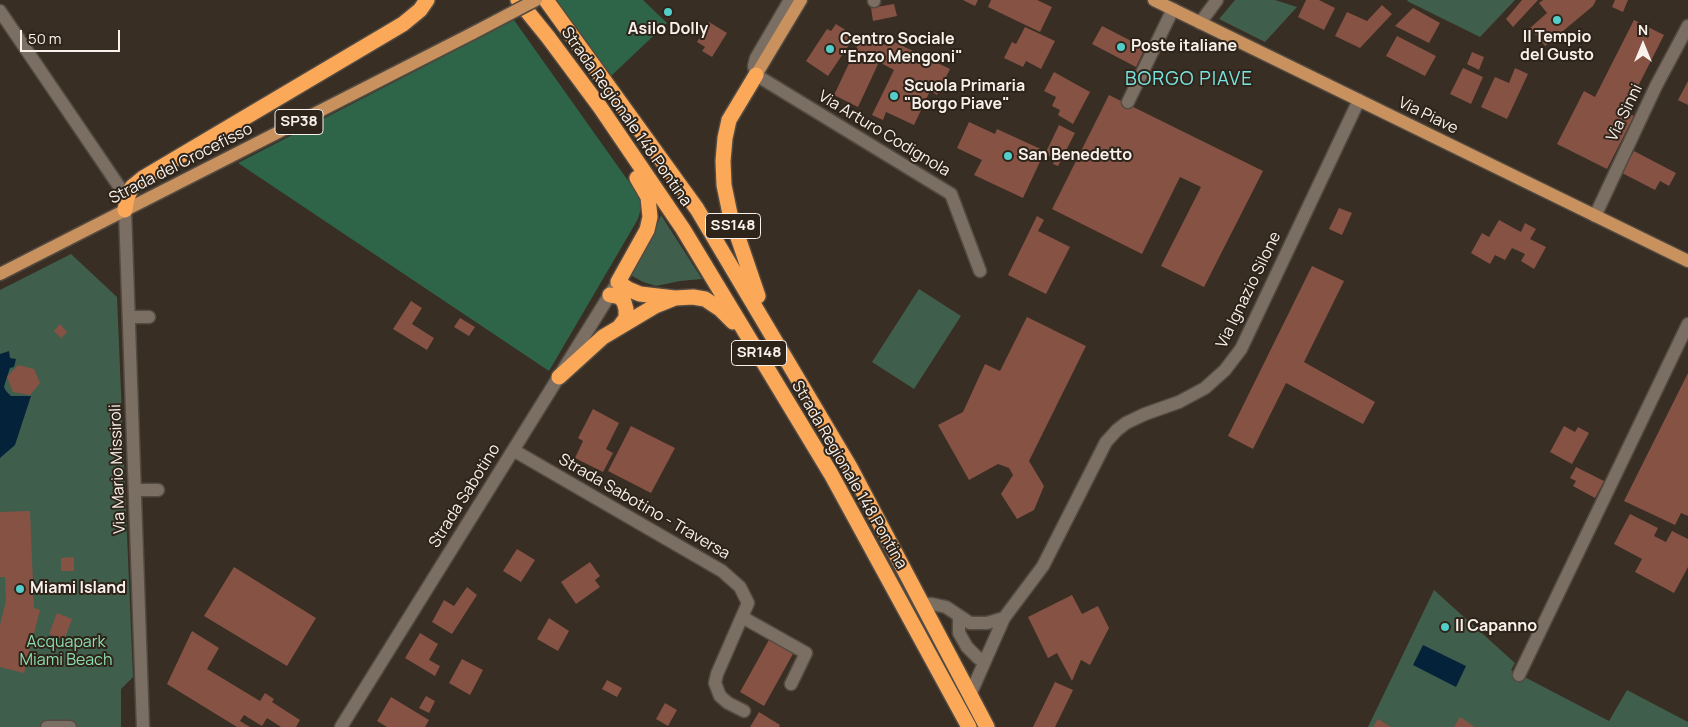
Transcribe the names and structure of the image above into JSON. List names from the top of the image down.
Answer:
{
  "streets": {
    "highway": ["Strada Regionale 148 Pontina", "SS148", "SR148"],
    "main road": ["Via Piave", "SP38", "Strada del Crocefisso"],
    "street": [
      "Via Sinni",
      "Via Arturo Codignola",
      "Via Ignazio Silone",
      "Via Mario Missiroli",
      "Strada Sabotino",
      "Strada Sabotino - Traversa"
    ]
  },
  "crossings": [
    ["Via Sinni", "Via Piave"],
    ["Via Piave", "Via Ignazio Silone"],
    ["Strada Regionale 148 Pontina", "SS148"],
    ["Strada Regionale 148 Pontina", "Via Ignazio Silone"],
    ["Via Arturo Codignola", "SS148"],
    ["Strada del Crocefisso", "Via Mario Missiroli"],
    ["Strada Sabotino", "Strada Sabotino - Traversa"]
  ],
  "districts": ["BORGO PIAVE"],
  "parks": ["Acquapark Miami Beach"],
  "places": [
    "Asilo Dolly",
    "Il Tempio del Gusto",
    "Poste italiane",
    "Centro Sociale \"Enzo Mengoni\"",
    "Scuola Primaria \"Borgo Piave\"",
    "San Benedetto",
    "Miami Island",
    "Il Capanno"
  ],
  "scale_bar": "50 m",
  "north": "top"
}
